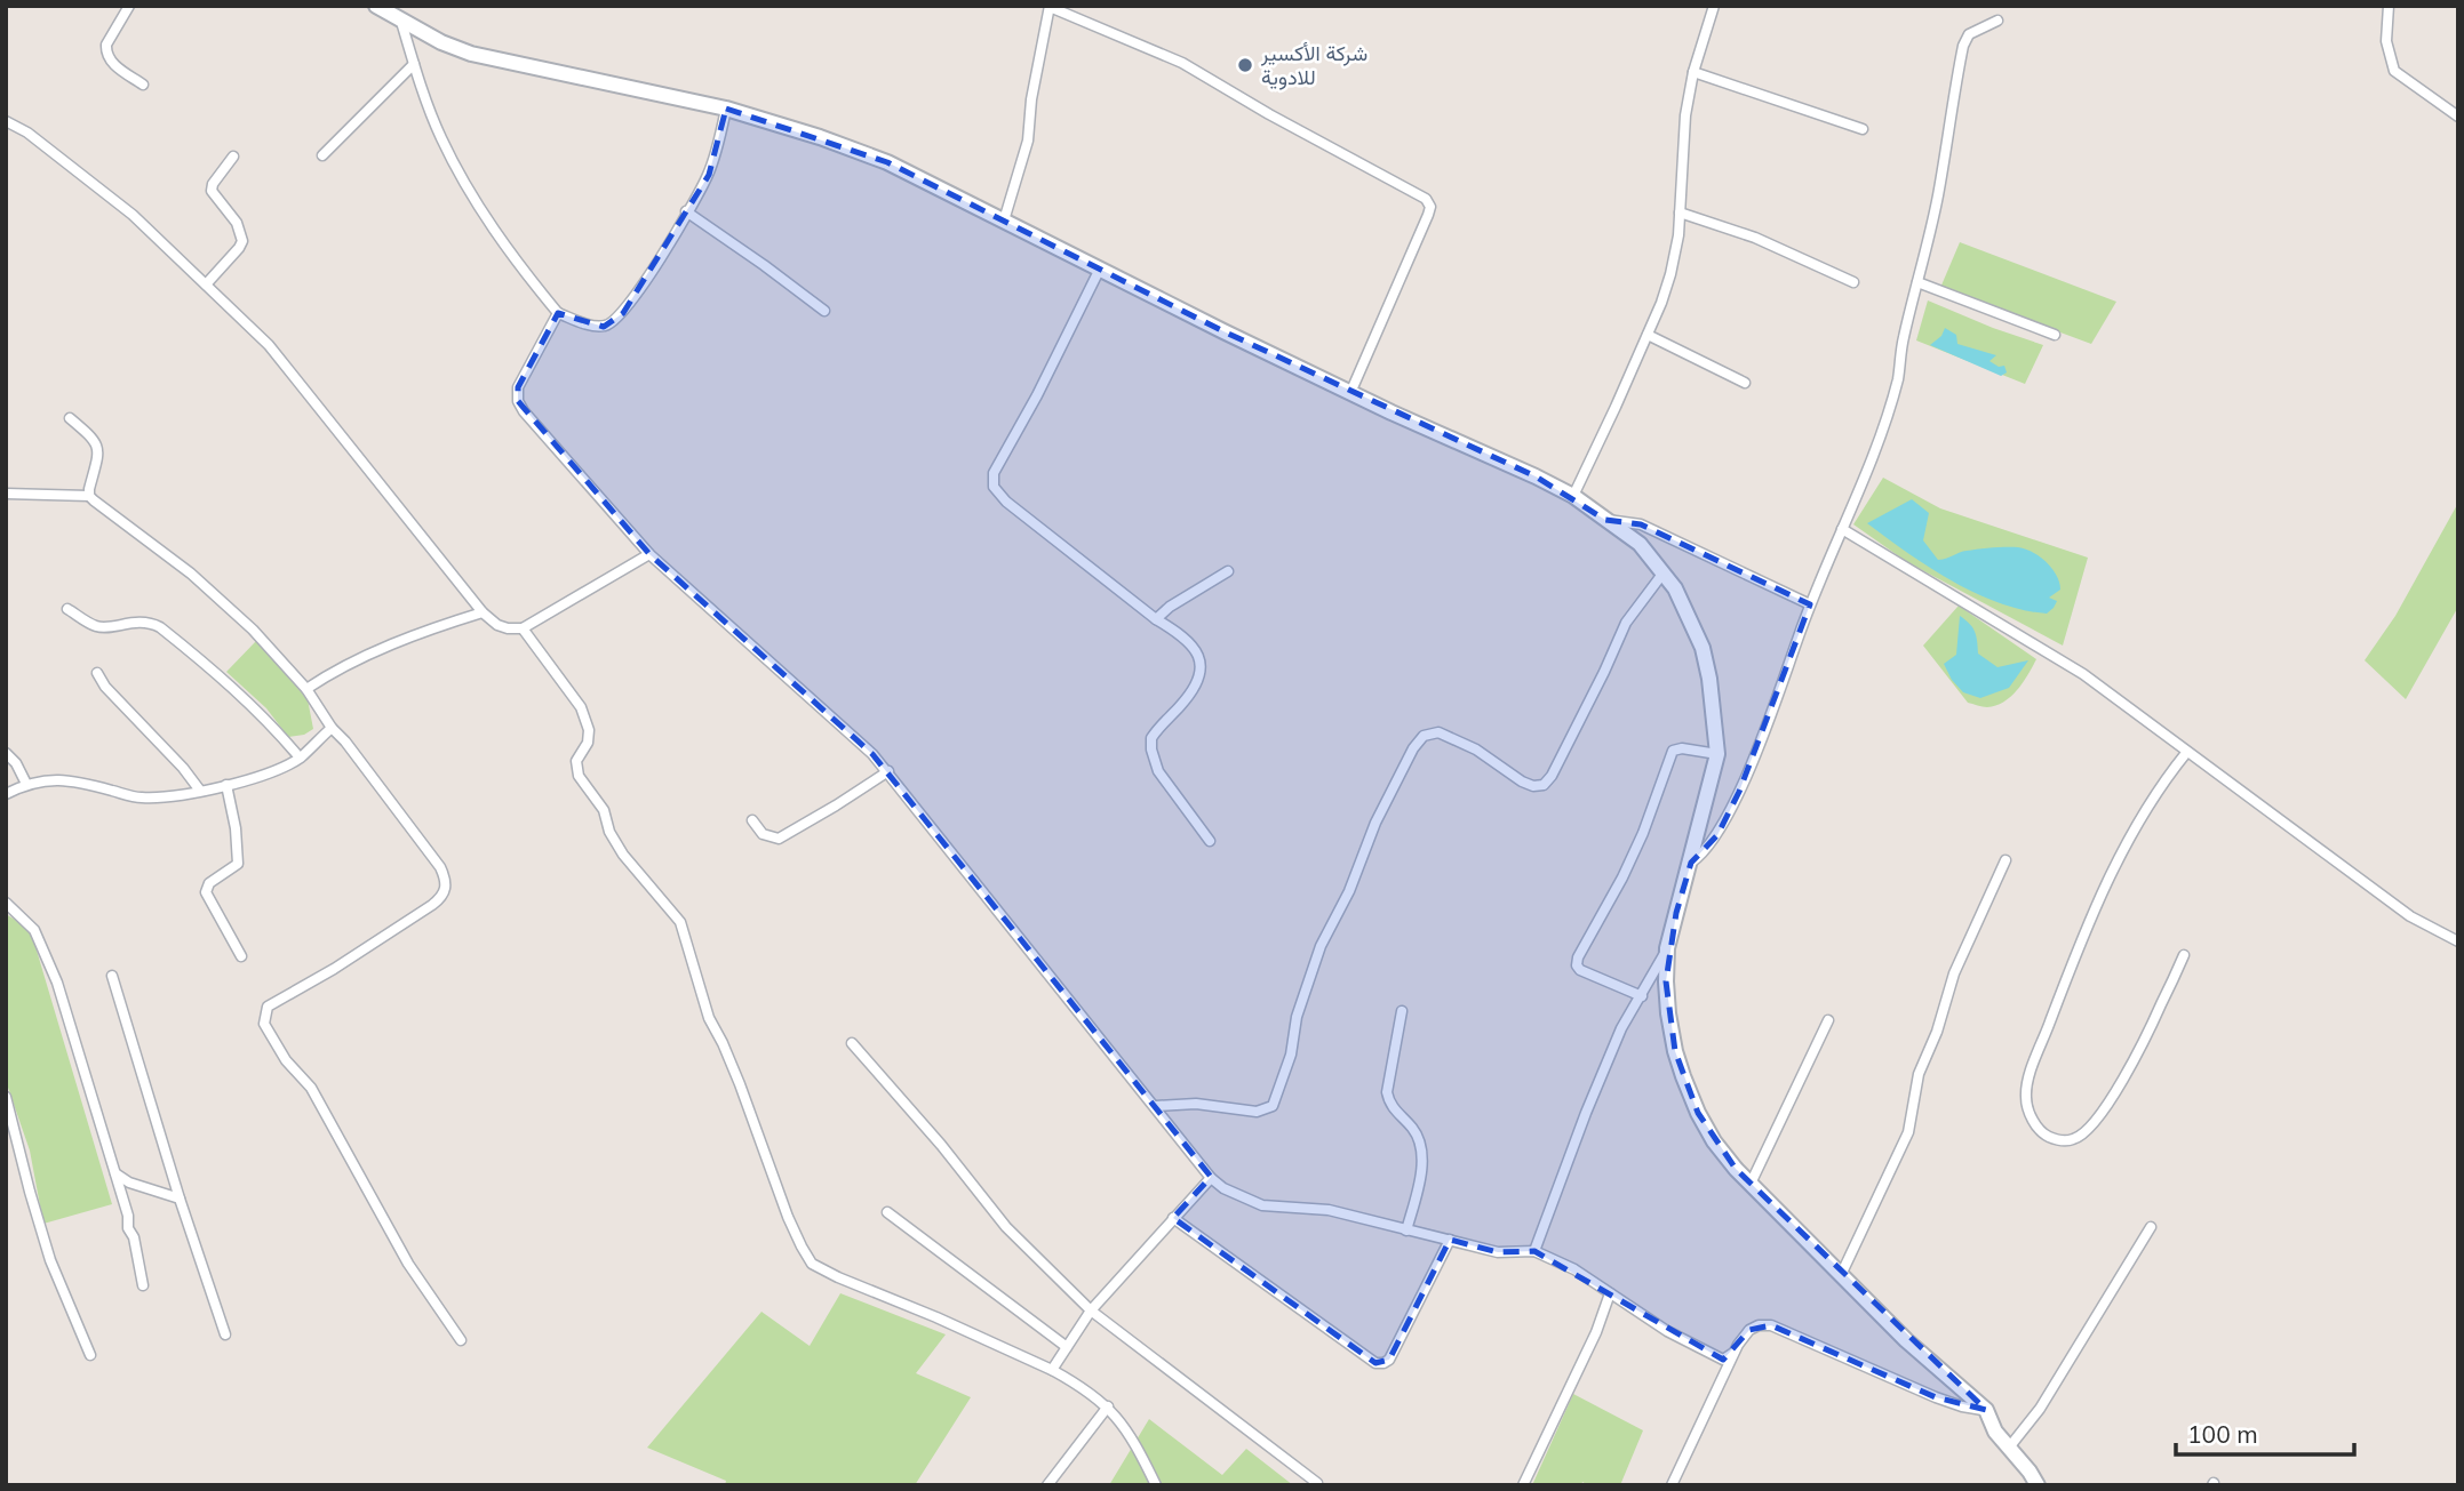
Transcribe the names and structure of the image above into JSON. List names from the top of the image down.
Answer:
{
  "places": ["شركة الأكسير للادوية"],
  "scale_bar": "100 m"
}
